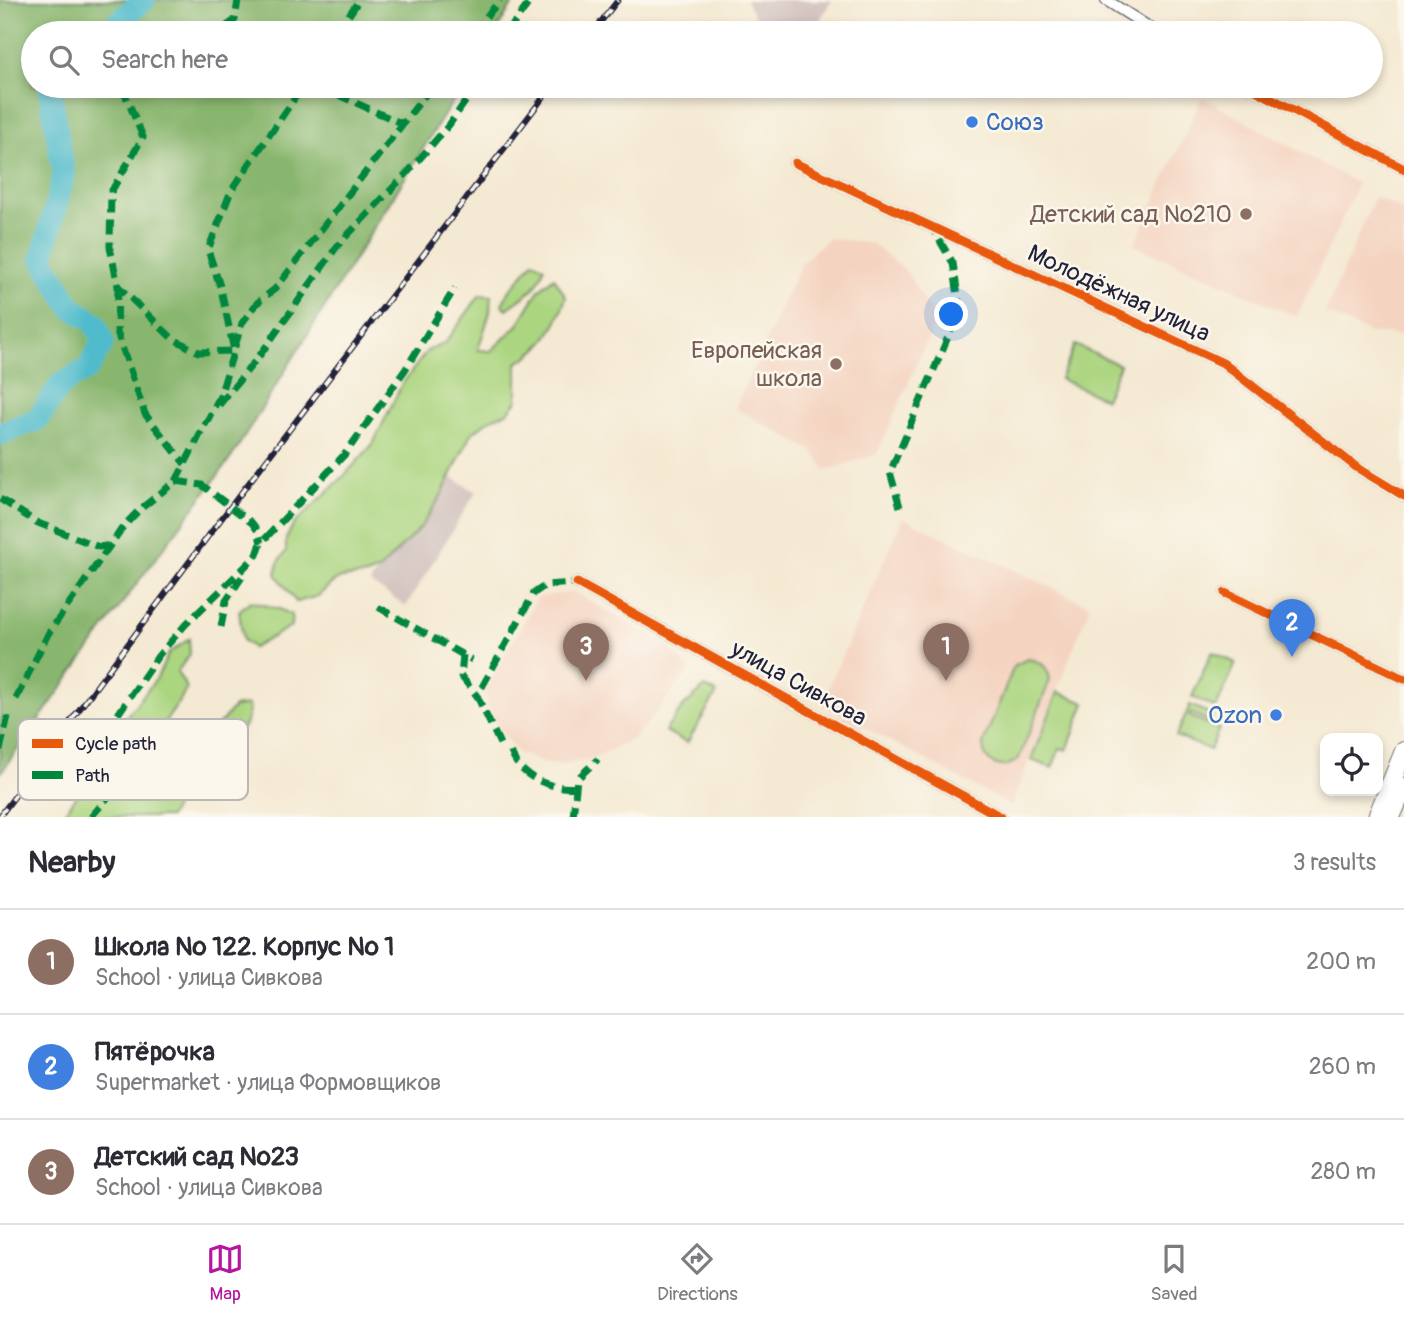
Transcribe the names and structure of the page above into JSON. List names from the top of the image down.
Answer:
{
  "streets": {
    "street": ["Молодёжная улица", "улица Сивкова"]
  },
  "places": [
    "Союз",
    "Детский сад №210",
    "Европейская школа",
    "Ozon"
  ],
  "legend": ["Cycle path", "Path"],
  "page": {
    "search": "Search here",
    "pins": ["2", "1", "3"],
    "heading": ["Nearby", "3 results"],
    "list": [
      {
        "mark": "1",
        "name": "Школа № 122. Корпус № 1",
        "note": "School · улица Сивкова",
        "value": "200 m"
      },
      {
        "mark": "2",
        "name": "Пятёрочка",
        "note": "Supermarket · улица Формовщиков",
        "value": "260 m"
      },
      {
        "mark": "3",
        "name": "Детский сад №23",
        "note": "School · улица Сивкова",
        "value": "280 m"
      }
    ],
    "nav": ["Map", "Directions", "Saved"]
  }
}
